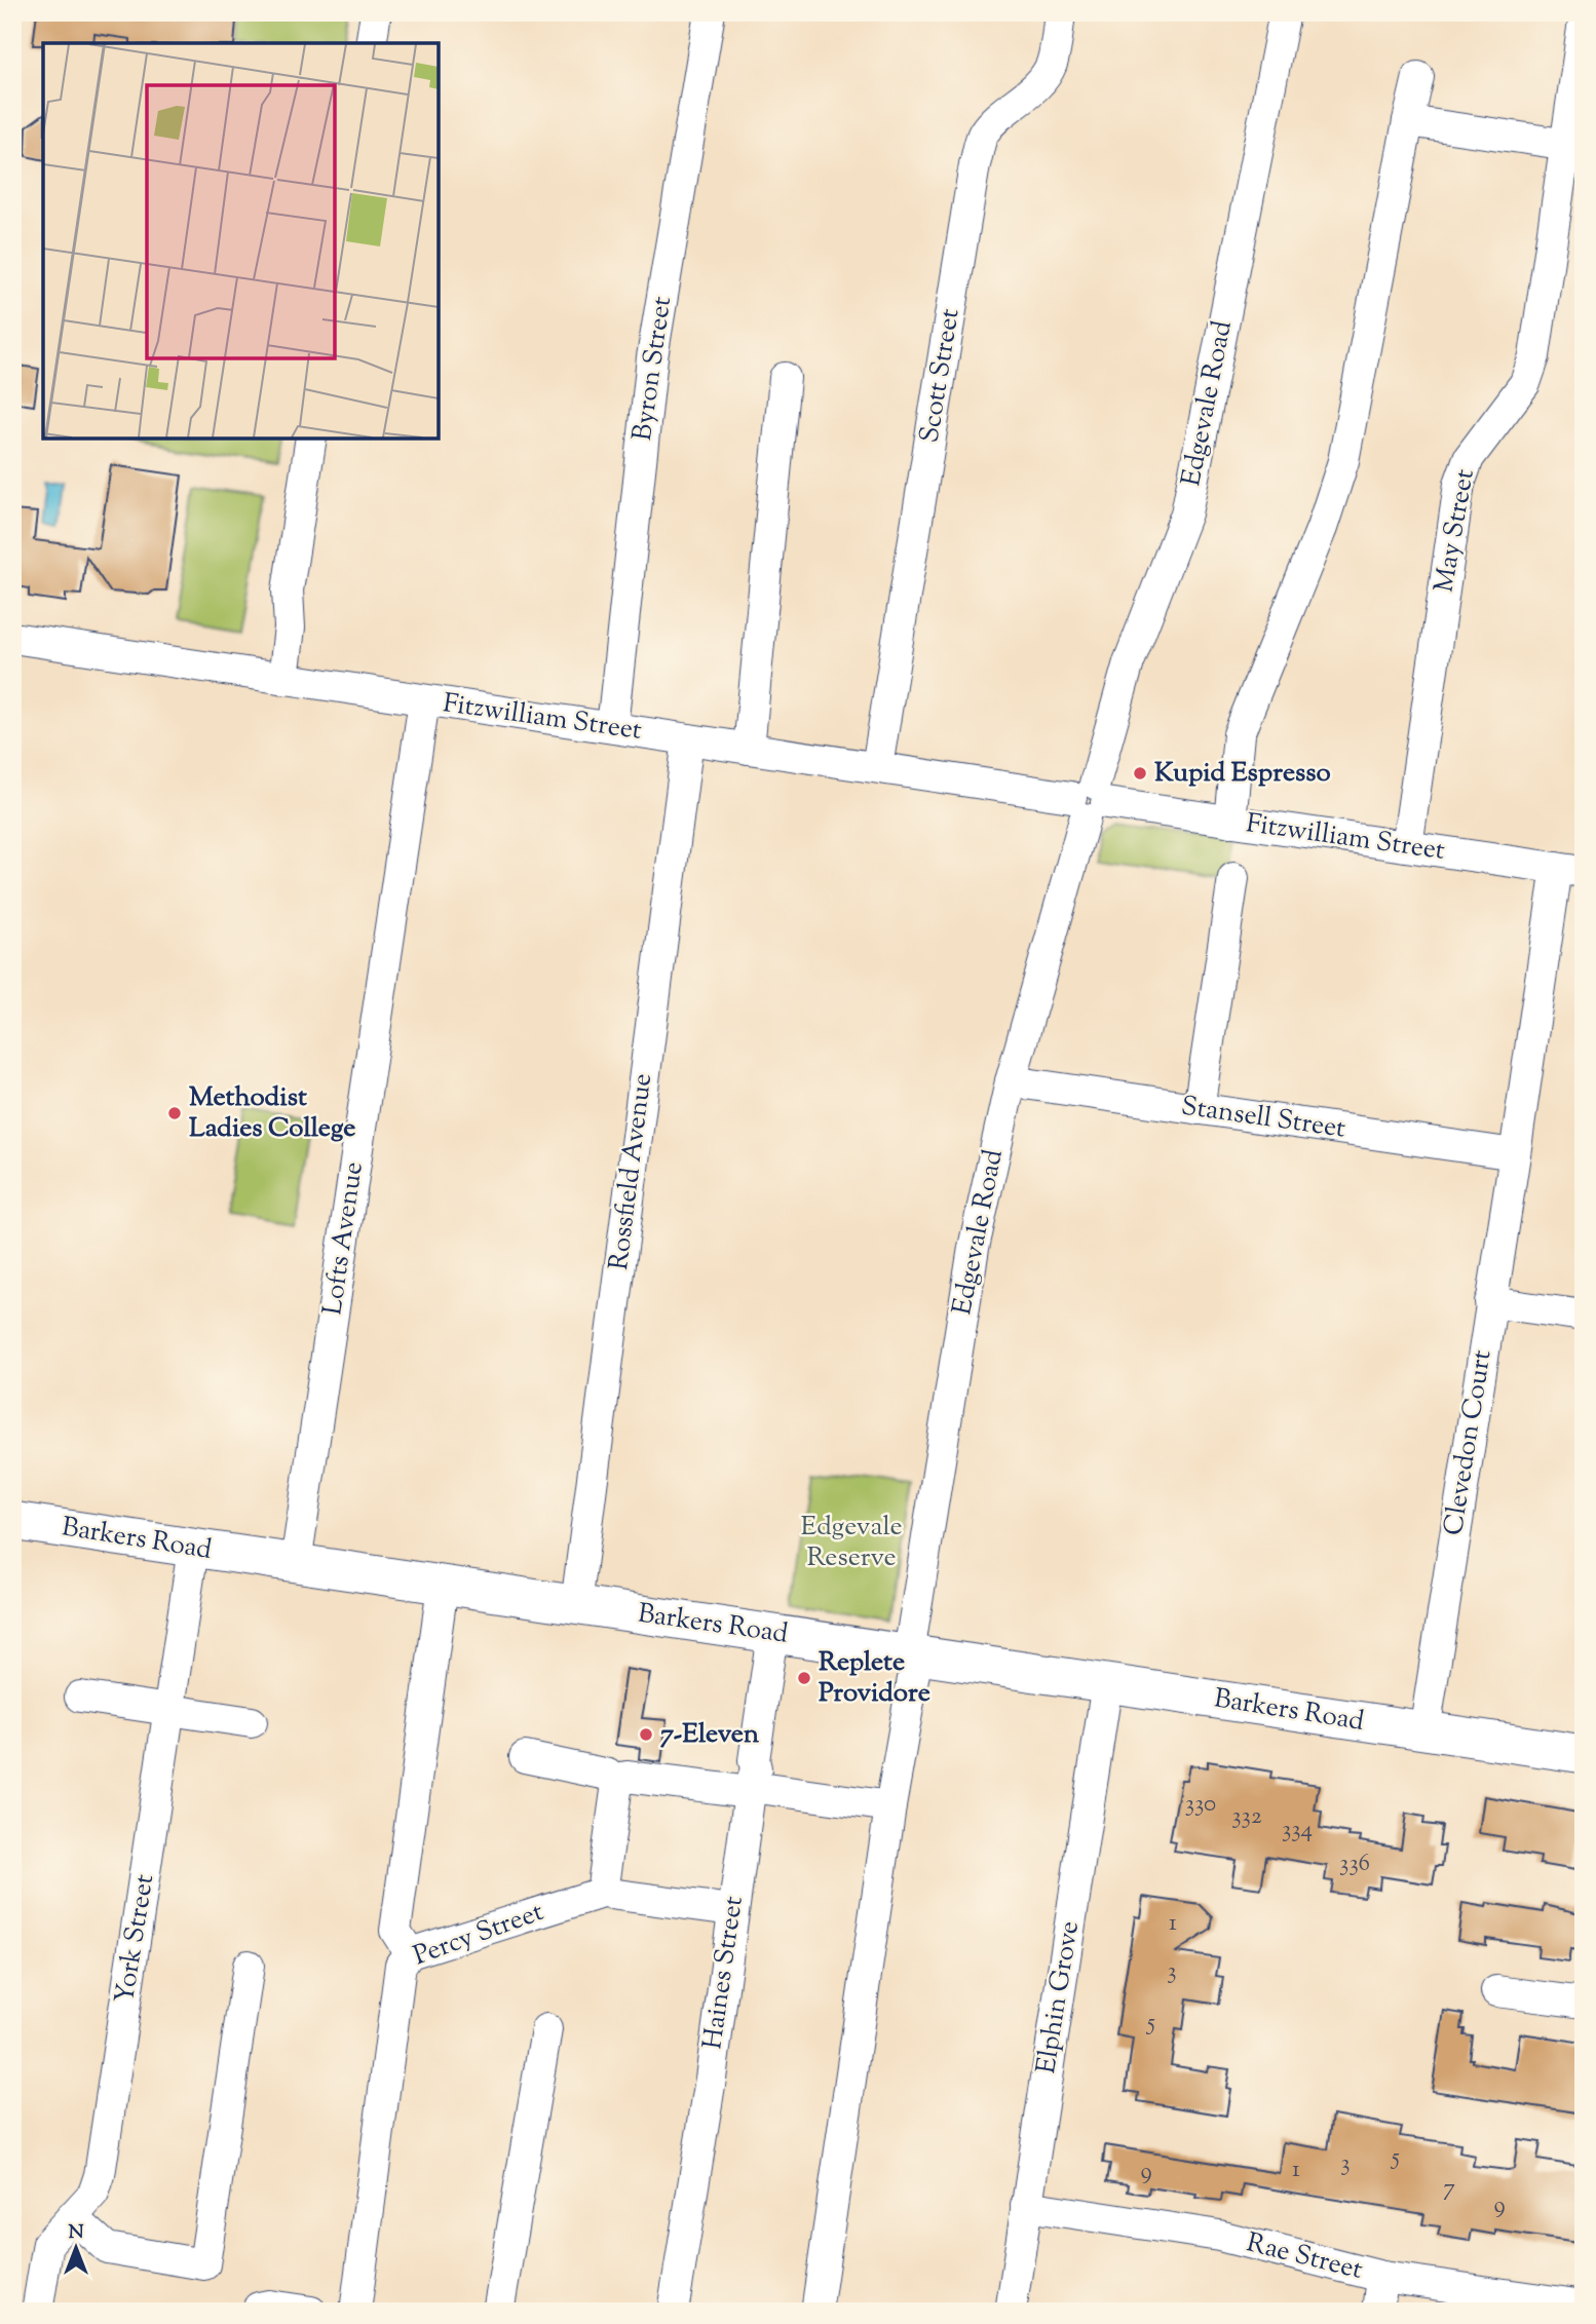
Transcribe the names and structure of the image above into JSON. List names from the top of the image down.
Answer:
{
  "streets": {
    "main road": ["Barkers Road"],
    "street": [
      "Byron Street",
      "Scott Street",
      "Edgevale Road",
      "May Street",
      "Fitzwilliam Street",
      "Stansell Street",
      "Rossfield Avenue",
      "Lofts Avenue",
      "Clevedon Court",
      "Percy Street",
      "York Street",
      "Haines Street",
      "Elphin Grove",
      "Rae Street"
    ]
  },
  "crossings": [
    ["Byron Street", "Fitzwilliam Street"],
    ["Scott Street", "Fitzwilliam Street"],
    ["Edgevale Road", "Fitzwilliam Street"],
    ["Edgevale Road", "Stansell Street"],
    ["Edgevale Road", "Barkers Road"],
    ["May Street", "Fitzwilliam Street"],
    ["Fitzwilliam Street", "Rossfield Avenue"],
    ["Fitzwilliam Street", "Lofts Avenue"],
    ["Fitzwilliam Street", "Clevedon Court"],
    ["Stansell Street", "Clevedon Court"],
    ["Rossfield Avenue", "Barkers Road"],
    ["Lofts Avenue", "Barkers Road"],
    ["Clevedon Court", "Barkers Road"],
    ["Barkers Road", "York Street"],
    ["Barkers Road", "Haines Street"],
    ["Barkers Road", "Elphin Grove"],
    ["Percy Street", "Haines Street"],
    ["Elphin Grove", "Rae Street"]
  ],
  "parks": ["Edgevale Reserve"],
  "places": [
    "Kupid Espresso",
    "Methodist Ladies College",
    "Replete Providore",
    "7-Eleven"
  ],
  "house_numbers": [
    "330",
    "332",
    "334",
    "336",
    "1",
    "3",
    "5",
    "5",
    "3",
    "1",
    "9",
    "7",
    "9"
  ],
  "north": "top"
}
